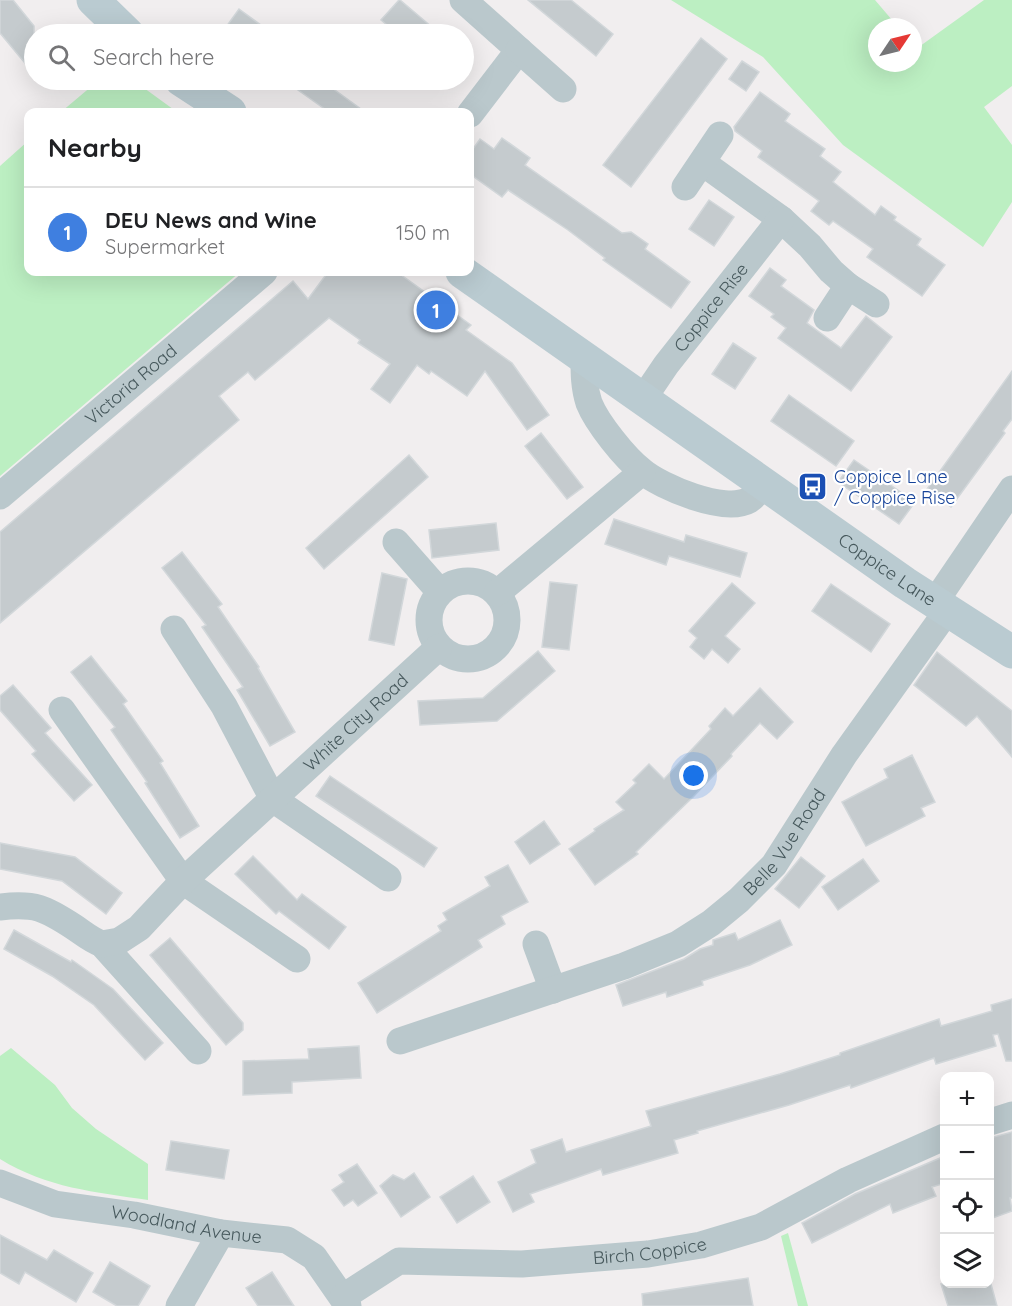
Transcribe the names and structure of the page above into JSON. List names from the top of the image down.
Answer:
{
  "streets": {
    "street": [
      "Coppice Rise",
      "Victoria Road",
      "Coppice Lane",
      "White City Road",
      "Belle Vue Road",
      "Woodland Avenue",
      "Birch Coppice"
    ]
  },
  "crossings": [
    ["Coppice Rise", "Coppice Lane"],
    ["Coppice Lane", "Belle Vue Road"],
    ["Woodland Avenue", "Birch Coppice"]
  ],
  "places": {
    "bus stop": ["Coppice Lane / Coppice Rise"]
  },
  "north": "top right",
  "page": {
    "search": "Search here",
    "heading": "Nearby",
    "list": [
      {
        "mark": "1",
        "name": "DEU News and Wine",
        "note": "Supermarket",
        "value": "150 m"
      }
    ],
    "pins": "1",
    "map_buttons": ["+", "−"]
  }
}
